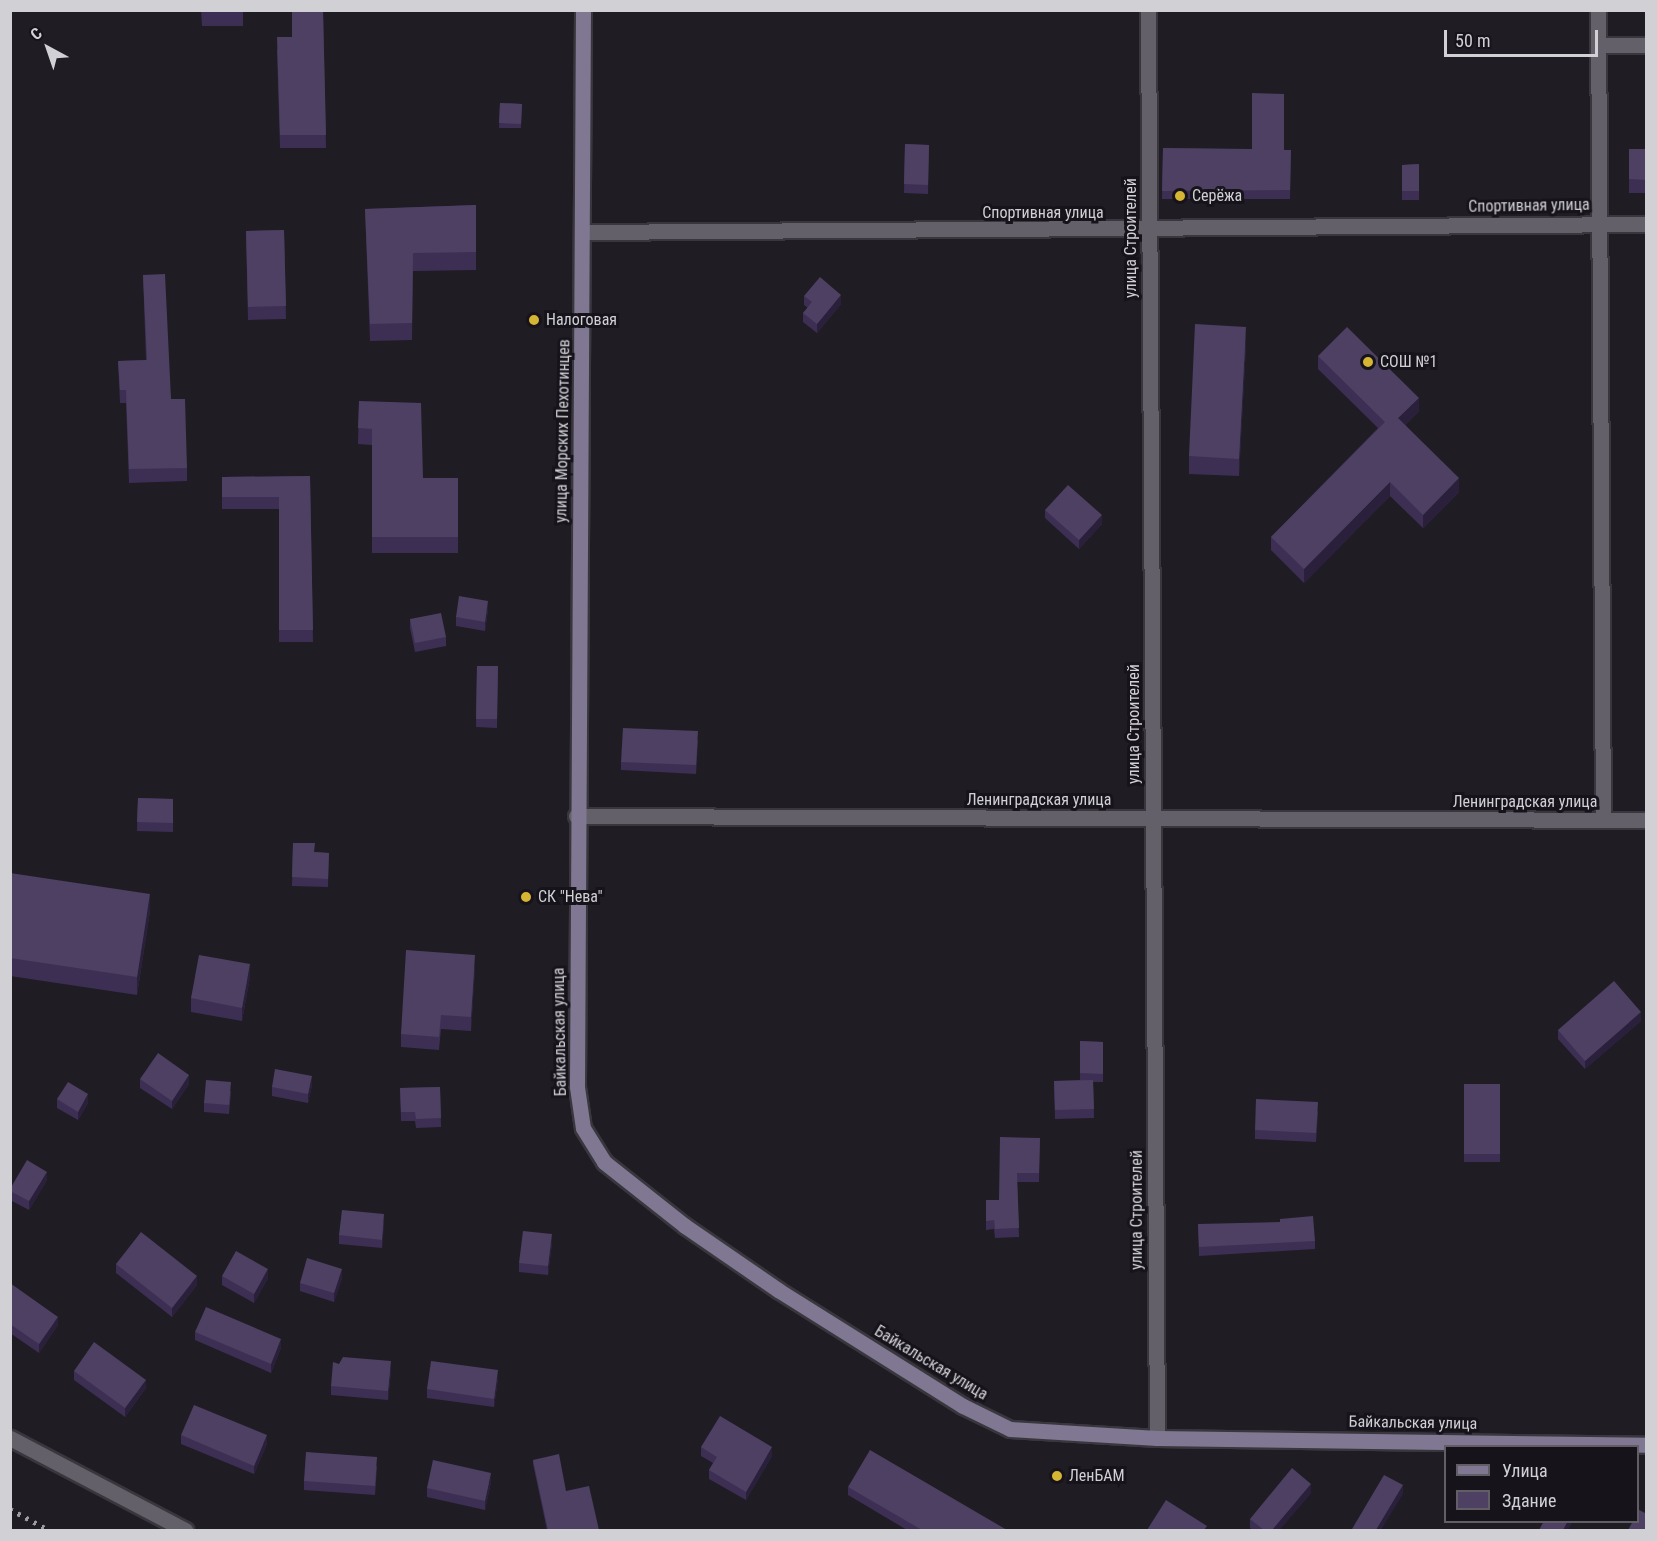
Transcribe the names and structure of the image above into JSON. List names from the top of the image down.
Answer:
{
  "streets": {
    "street": [
      "Спортивная улица",
      "улица Строителей",
      "улица Морских Пехотинцев",
      "Ленинградская улица",
      "Байкальская улица"
    ]
  },
  "crossings": [
    ["Спортивная улица", "улица Строителей"],
    ["Спортивная улица", "улица Морских Пехотинцев"],
    ["улица Строителей", "Ленинградская улица"],
    ["улица Строителей", "Байкальская улица"],
    ["улица Морских Пехотинцев", "Ленинградская улица"],
    ["улица Морских Пехотинцев", "Байкальская улица"],
    ["Ленинградская улица", "Байкальская улица"]
  ],
  "places": [
    "Серёжа",
    "Налоговая",
    "СОШ №1",
    "СК \"Нева\"",
    "ЛенБАМ"
  ],
  "legend": ["Улица", "Здание"],
  "scale_bar": "50 m",
  "north": "top left"
}
